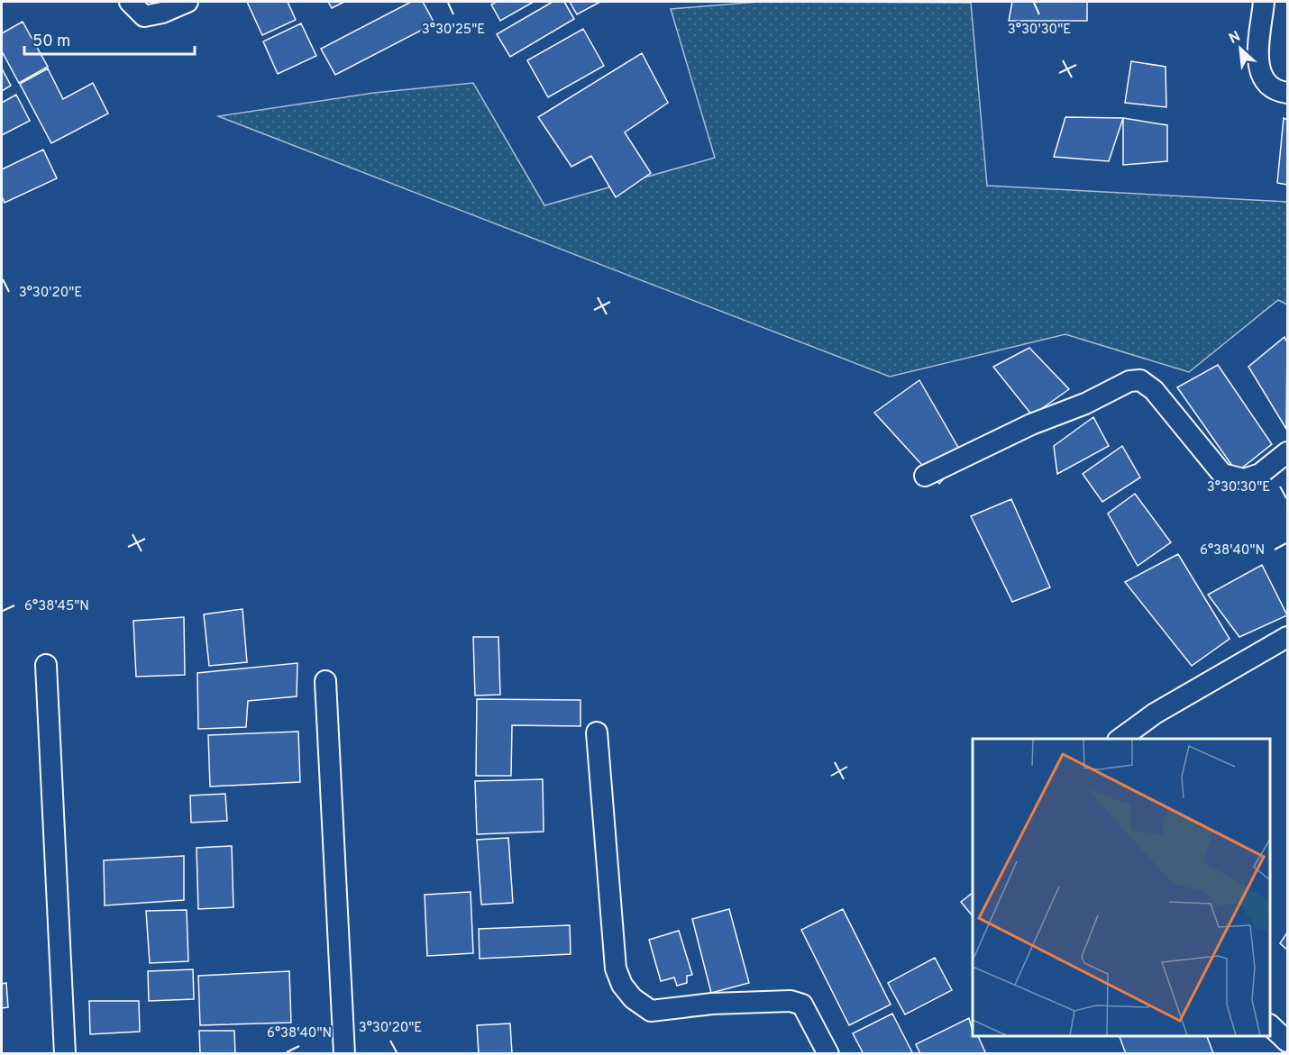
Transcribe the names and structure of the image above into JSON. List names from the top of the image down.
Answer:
{
  "scale_bar": "50 m",
  "north": "top left",
  "coordinates": [
    "3°30'25\"E",
    "3°30'30\"E",
    "3°30'20\"E",
    "6°38'40\"N",
    "6°38'45\"N"
  ]
}
